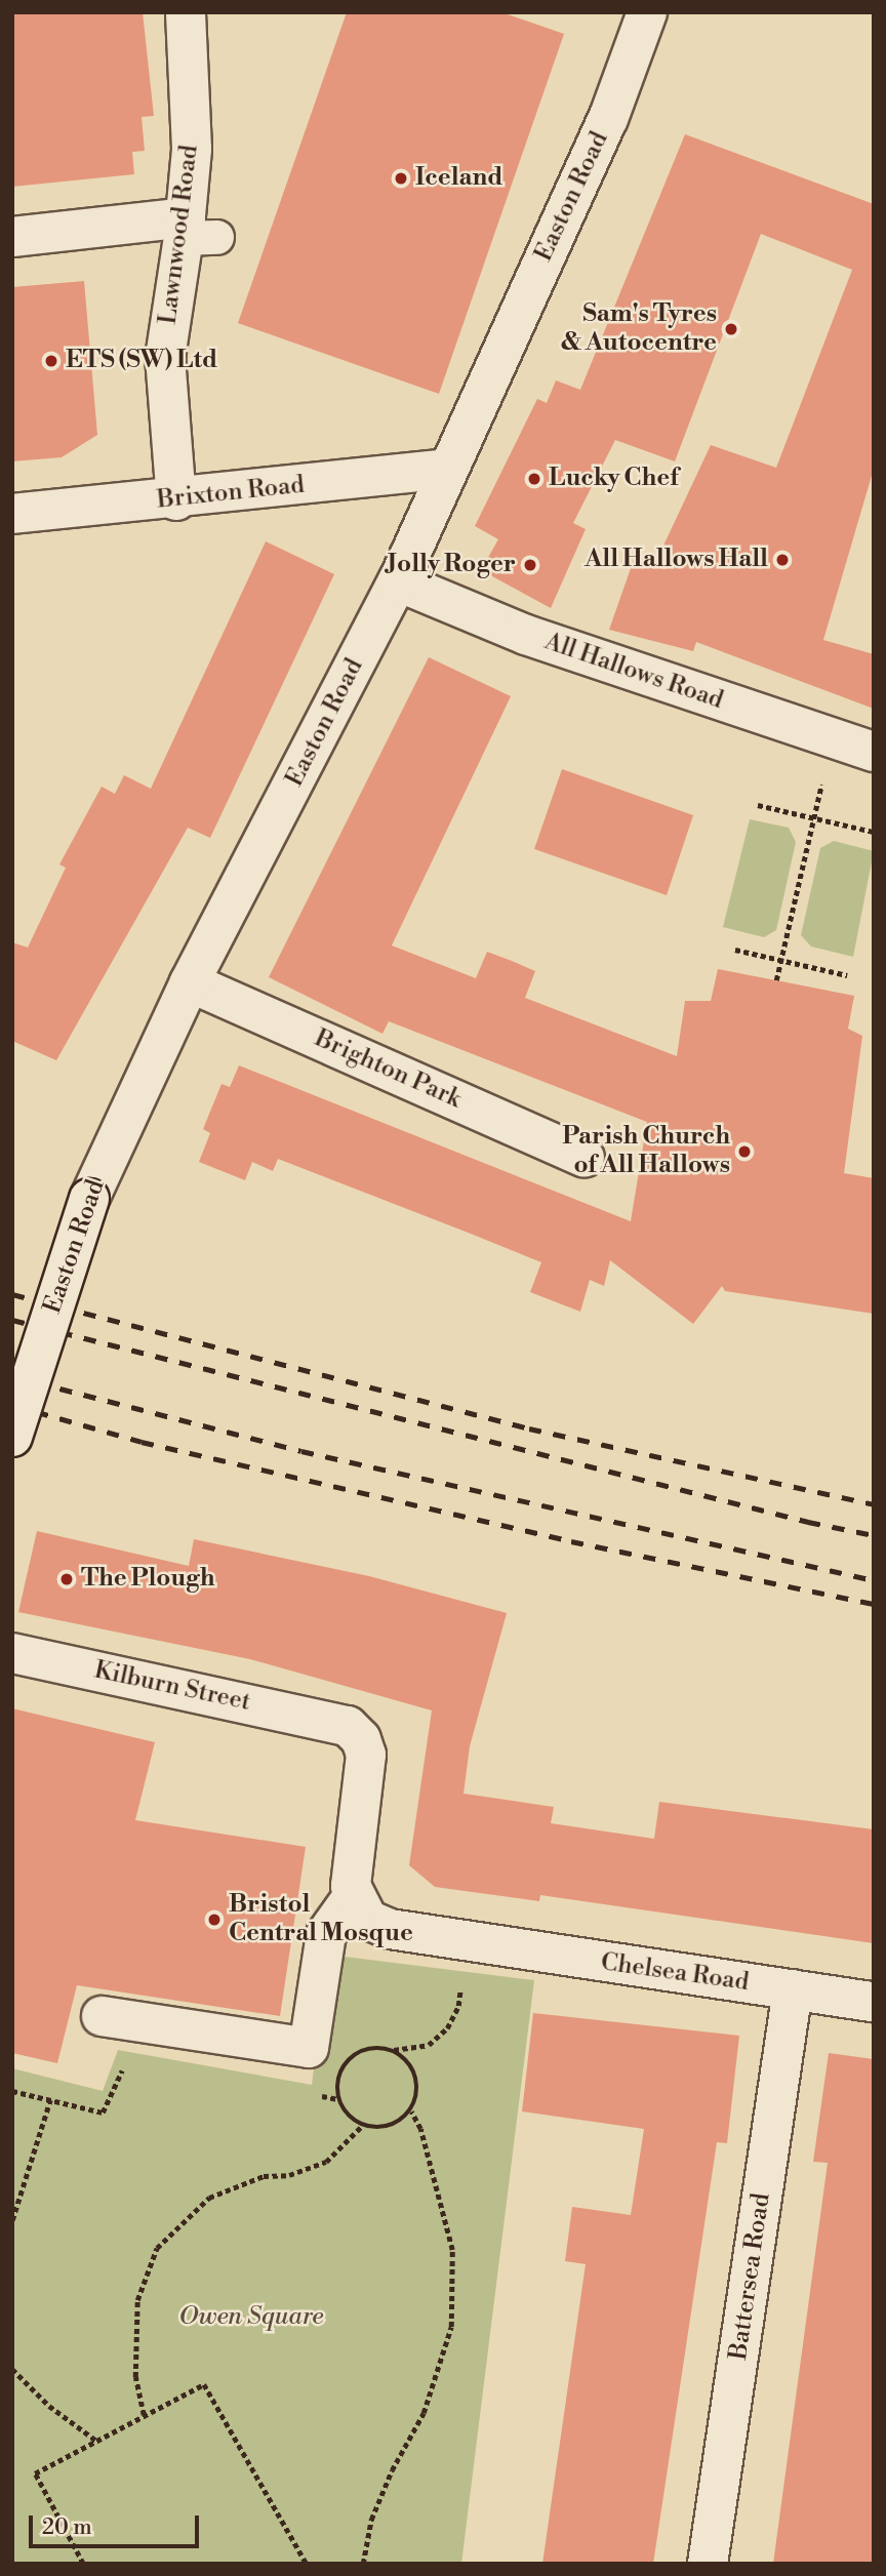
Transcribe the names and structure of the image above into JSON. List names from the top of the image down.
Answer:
{
  "streets": {
    "street": [
      "Easton Road",
      "Lawnwood Road",
      "Brixton Road",
      "All Hallows Road",
      "Brighton Park",
      "Kilburn Street",
      "Chelsea Road",
      "Battersea Road"
    ]
  },
  "crossings": [
    ["Easton Road", "Brixton Road"],
    ["Easton Road", "All Hallows Road"],
    ["Easton Road", "Brighton Park"],
    ["Lawnwood Road", "Brixton Road"],
    ["Kilburn Street", "Chelsea Road"],
    ["Chelsea Road", "Battersea Road"]
  ],
  "parks": ["Owen Square"],
  "places": [
    "Iceland",
    "Sam's Tyres & Autocentre",
    "ETS (SW) Ltd",
    "Lucky Chef",
    "All Hallows Hall",
    "Jolly Roger",
    "Parish Church of All Hallows",
    "The Plough",
    "Bristol Central Mosque"
  ],
  "scale_bar": "20 m"
}
